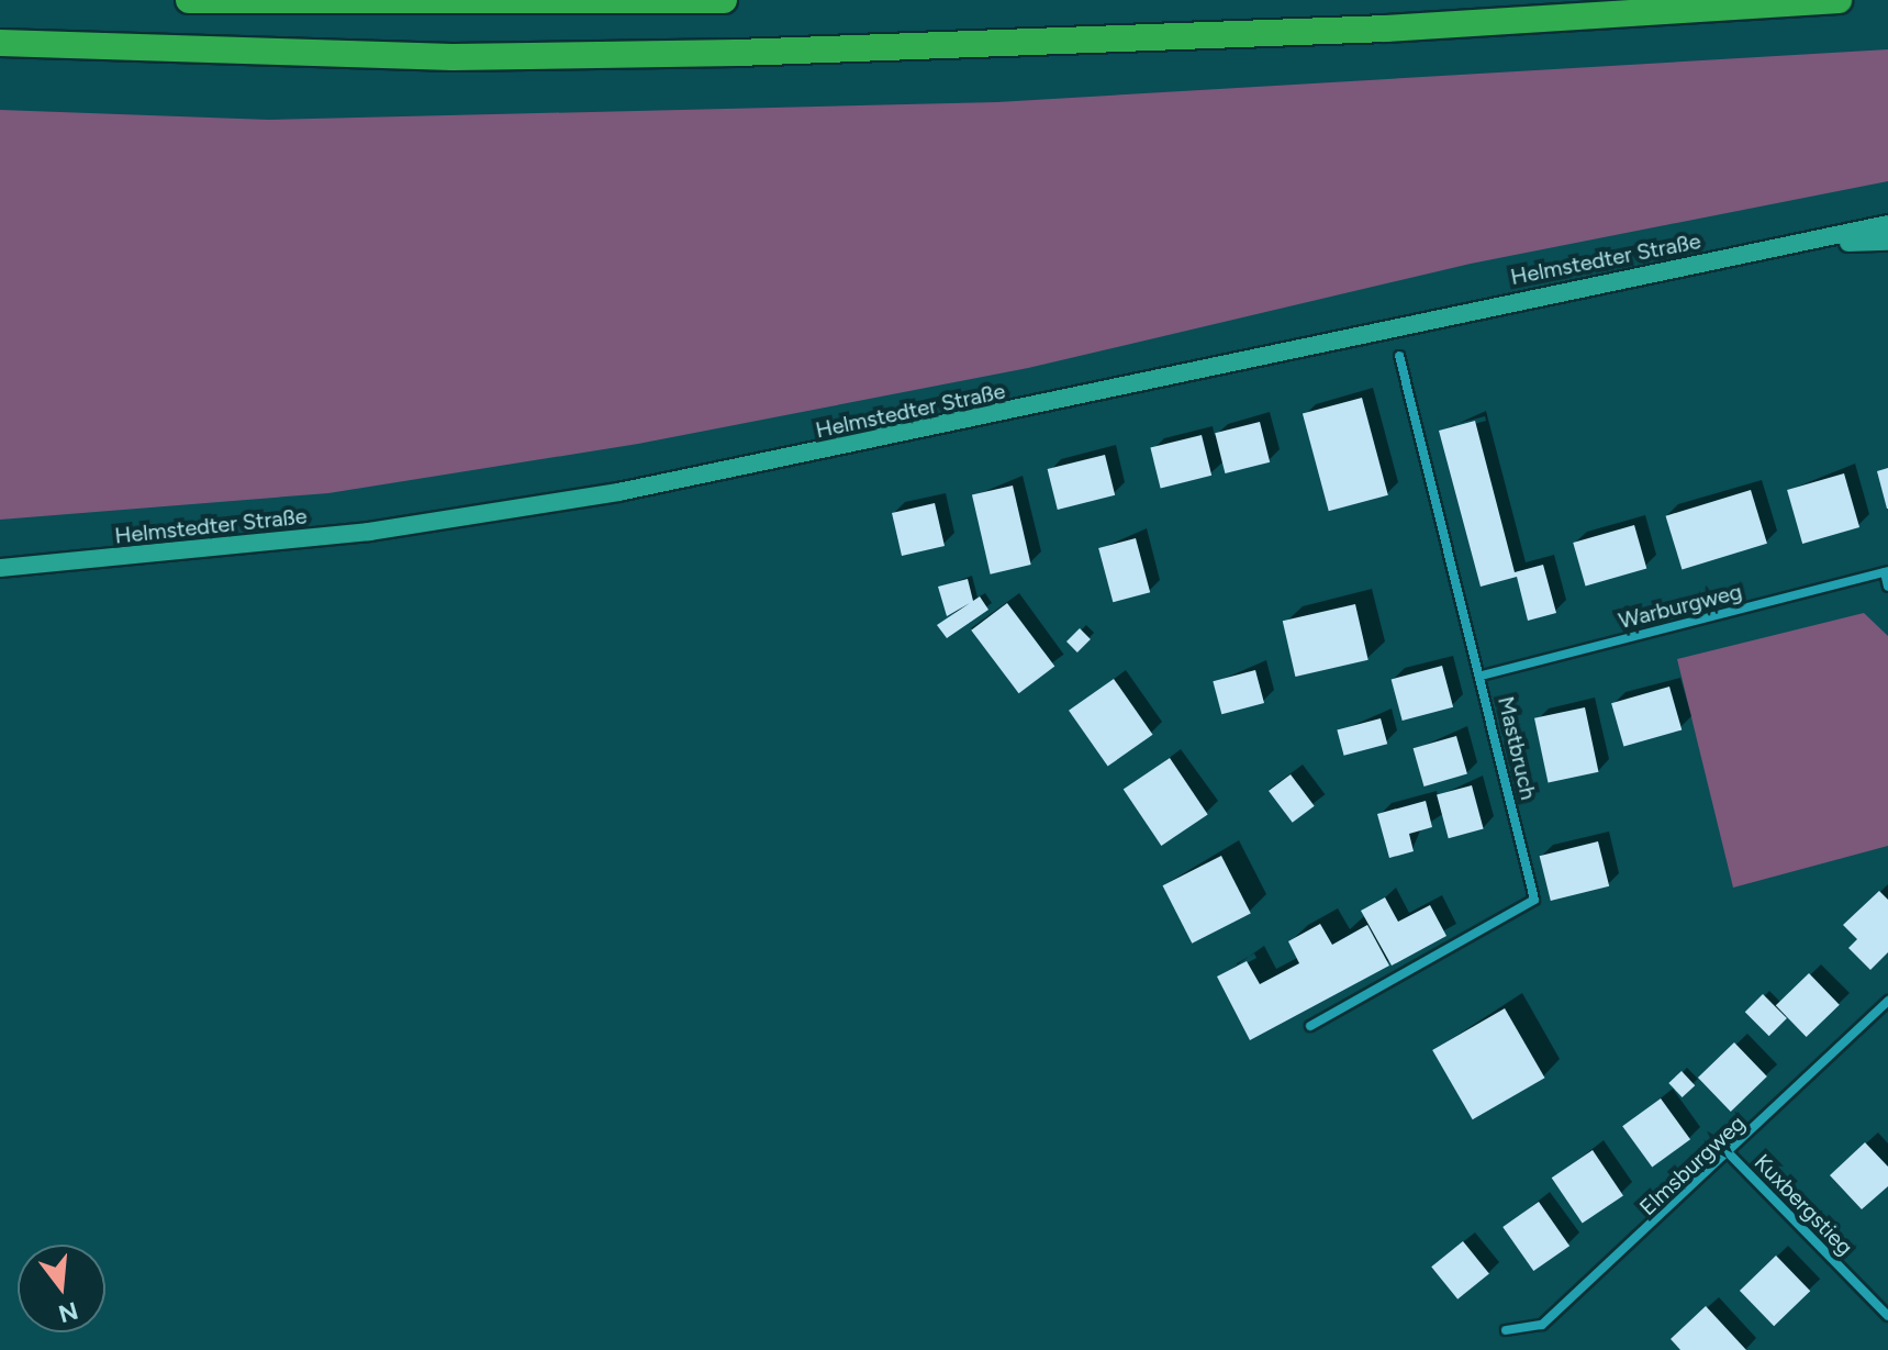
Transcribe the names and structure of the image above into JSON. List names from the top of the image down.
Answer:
{
  "streets": {
    "street": [
      "Helmstedter Straße",
      "Warburgweg",
      "Mastbruch",
      "Elmsburgweg",
      "Kuxbergstieg"
    ]
  },
  "crossings": [
    ["Warburgweg", "Mastbruch"],
    ["Elmsburgweg", "Kuxbergstieg"]
  ],
  "north": "bottom"
}
